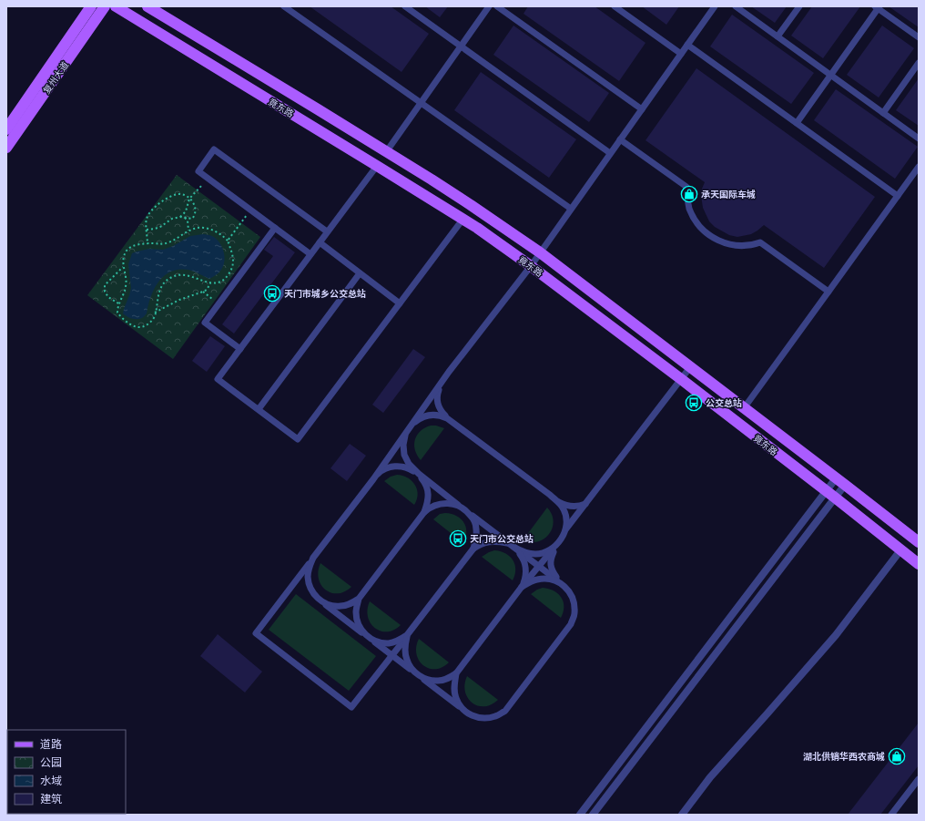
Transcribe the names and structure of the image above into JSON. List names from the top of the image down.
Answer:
{
  "streets": {
    "main road": ["复州大道", "竟东路"]
  },
  "places": {
    "shop": ["承天国际车城", "湖北供销华西农商城"],
    "bus stop": ["天门市城乡公交总站", "公交总站", "天门市公交总站"]
  },
  "legend": [
    "道路",
    "公园",
    "水域",
    "建筑"
  ]
}
